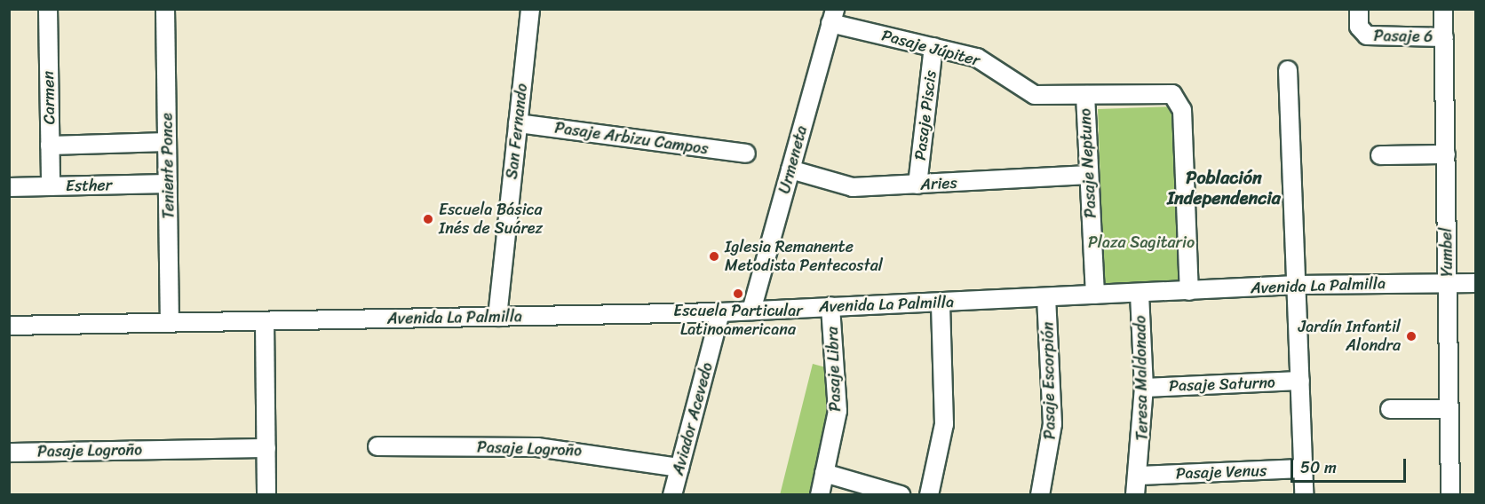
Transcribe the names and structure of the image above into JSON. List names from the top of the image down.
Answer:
{
  "streets": {
    "street": [
      "Pasaje 6",
      "Pasaje Júpiter",
      "Carmen",
      "Pasaje Piscis",
      "San Fernando",
      "Pasaje Arbizu Campos",
      "Urmeneta",
      "Pasaje Neptuno",
      "Teniente Ponce",
      "Aries",
      "Esther",
      "Yumbel",
      "Avenida La Palmilla",
      "Pasaje Libra",
      "Teresa Maldonado",
      "Pasaje Escorpión",
      "Pasaje Saturno",
      "Aviador Acevedo",
      "Pasaje Logroño",
      "Pasaje Venus"
    ]
  },
  "crossings": [
    ["Pasaje 6", "Yumbel"],
    ["Pasaje Júpiter", "Pasaje Piscis"],
    ["Pasaje Júpiter", "Urmeneta"],
    ["Pasaje Júpiter", "Pasaje Neptuno"],
    ["Pasaje Júpiter", "Avenida La Palmilla"],
    ["Carmen", "Esther"],
    ["Pasaje Piscis", "Aries"],
    ["San Fernando", "Pasaje Arbizu Campos"],
    ["San Fernando", "Avenida La Palmilla"],
    ["Urmeneta", "Aries"],
    ["Urmeneta", "Avenida La Palmilla"],
    ["Pasaje Neptuno", "Aries"],
    ["Pasaje Neptuno", "Avenida La Palmilla"],
    ["Teniente Ponce", "Esther"],
    ["Teniente Ponce", "Avenida La Palmilla"],
    ["Yumbel", "Avenida La Palmilla"],
    ["Avenida La Palmilla", "Pasaje Libra"],
    ["Avenida La Palmilla", "Teresa Maldonado"],
    ["Avenida La Palmilla", "Pasaje Escorpión"],
    ["Avenida La Palmilla", "Aviador Acevedo"],
    ["Teresa Maldonado", "Pasaje Saturno"],
    ["Teresa Maldonado", "Pasaje Venus"],
    ["Aviador Acevedo", "Pasaje Logroño"]
  ],
  "districts": ["Población Independencia"],
  "parks": ["Plaza Sagitario"],
  "places": [
    "Escuela Básica Inés de Suárez",
    "Iglesia Remanente Metodista Pentecostal",
    "Escuela Particular Latinoamericana",
    "Jardín Infantil Alondra"
  ],
  "scale_bar": "50 m"
}
